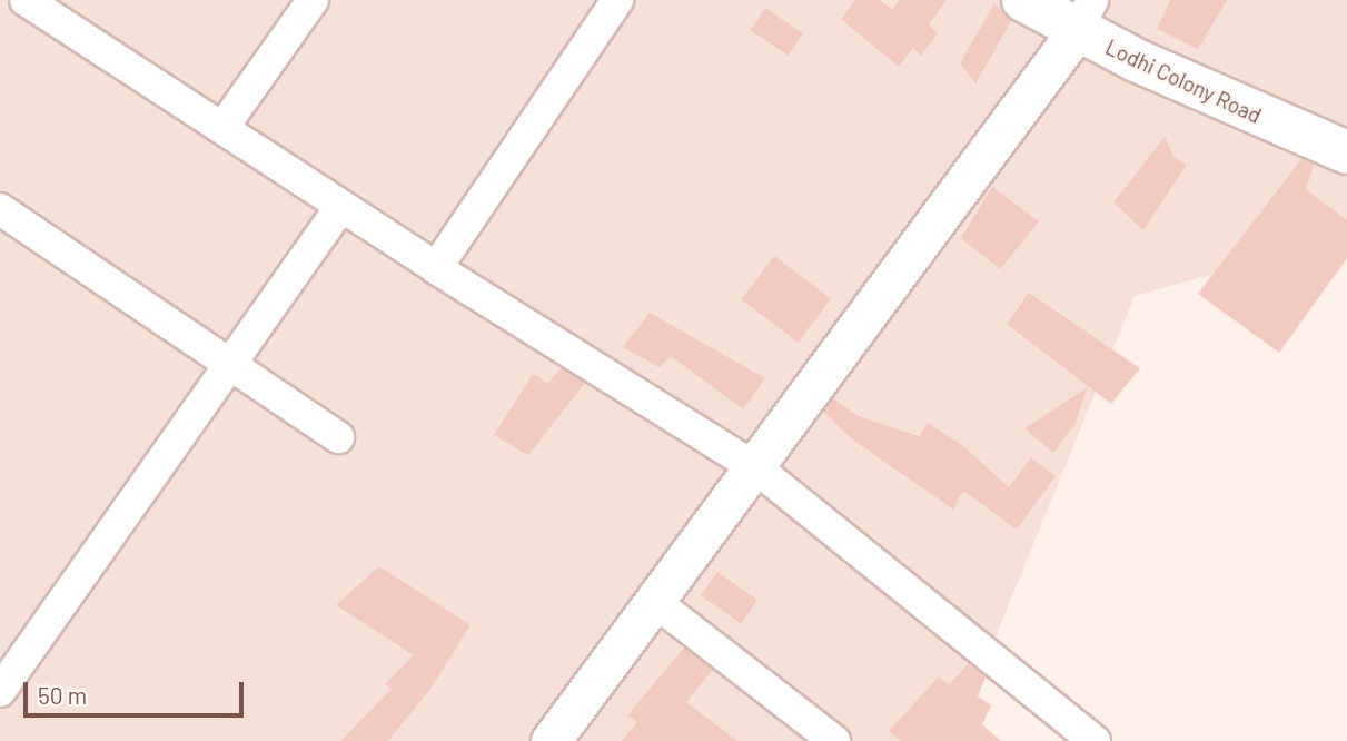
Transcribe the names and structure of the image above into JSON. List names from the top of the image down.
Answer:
{
  "streets": {
    "main road": ["Lodhi Colony Road"]
  },
  "scale_bar": "50 m"
}
